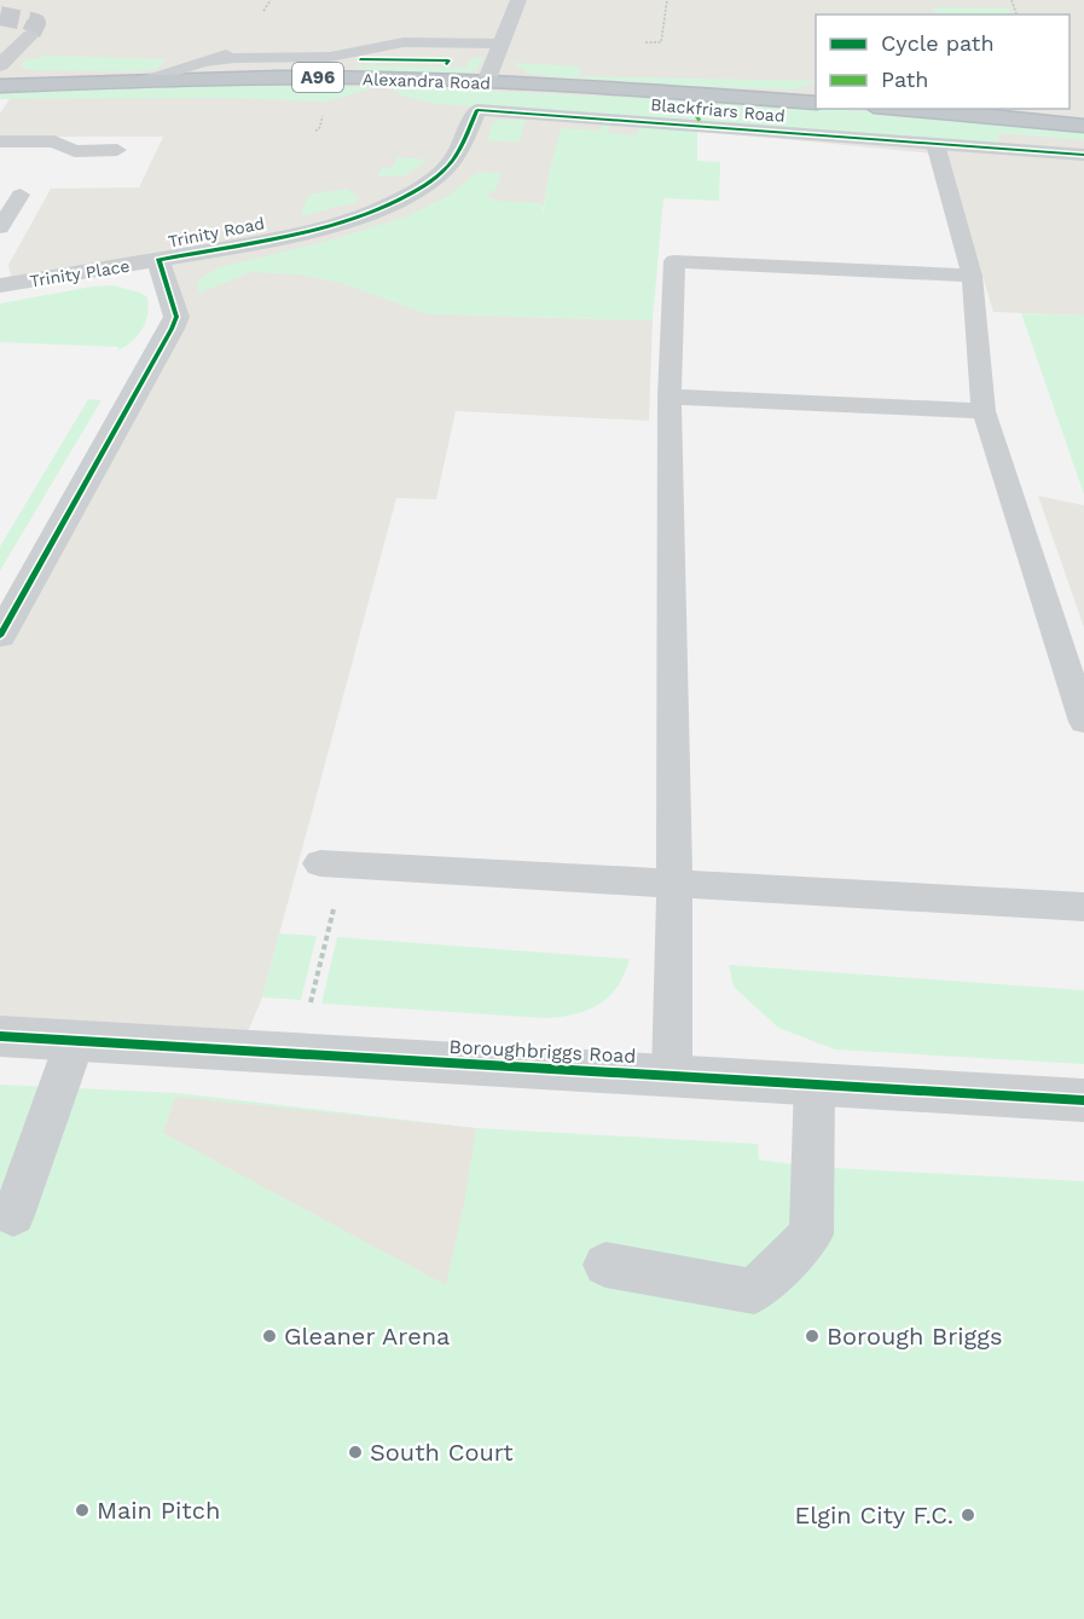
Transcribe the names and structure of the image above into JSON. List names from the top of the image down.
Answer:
{
  "streets": {
    "highway": ["A96", "Alexandra Road"],
    "street": [
      "Blackfriars Road",
      "Trinity Road",
      "Trinity Place",
      "Boroughbriggs Road"
    ]
  },
  "crossings": [
    ["Blackfriars Road", "Trinity Road"],
    ["Trinity Road", "Trinity Place"]
  ],
  "places": [
    "Gleaner Arena",
    "Borough Briggs",
    "South Court",
    "Main Pitch",
    "Elgin City F.C."
  ],
  "legend": ["Cycle path", "Path"]
}
